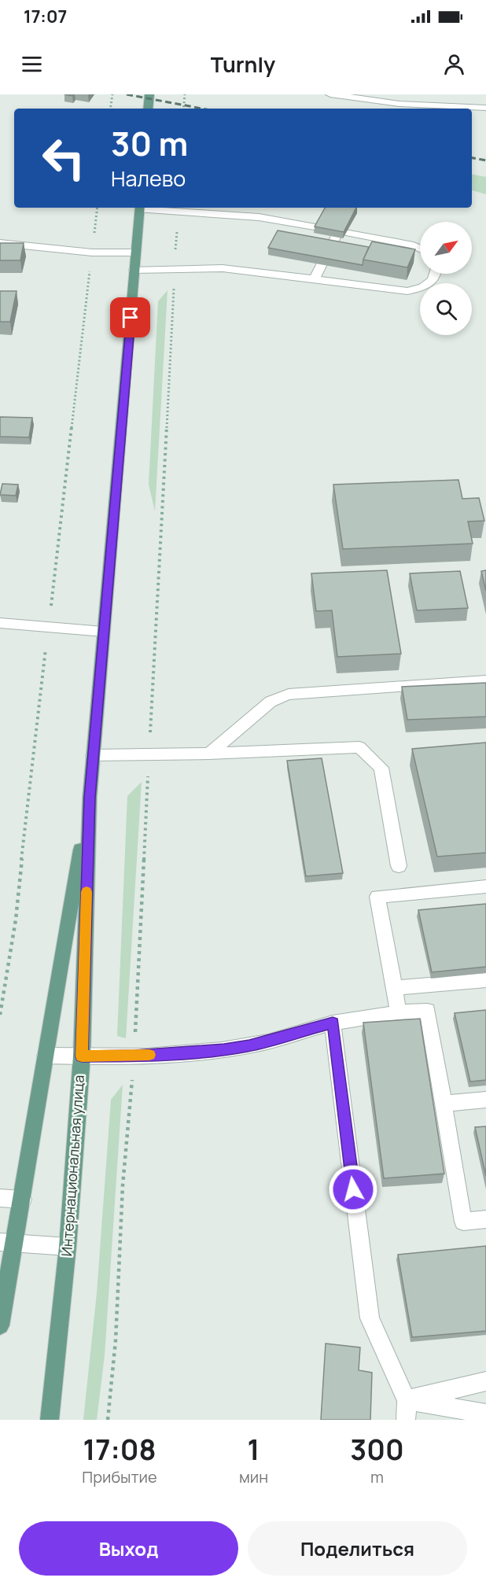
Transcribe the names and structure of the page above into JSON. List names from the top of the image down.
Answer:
{
  "streets": {
    "main road": ["Интернациональная улица"]
  },
  "north": "top right",
  "page": {
    "status": "17:07",
    "header": "Turnly",
    "turn": ["30 m", "Налево"],
    "eta": [
      "17:08",
      "Прибытие",
      "1",
      "мин",
      "300",
      "m"
    ],
    "buttons": ["Выход", "Поделиться"]
  }
}
